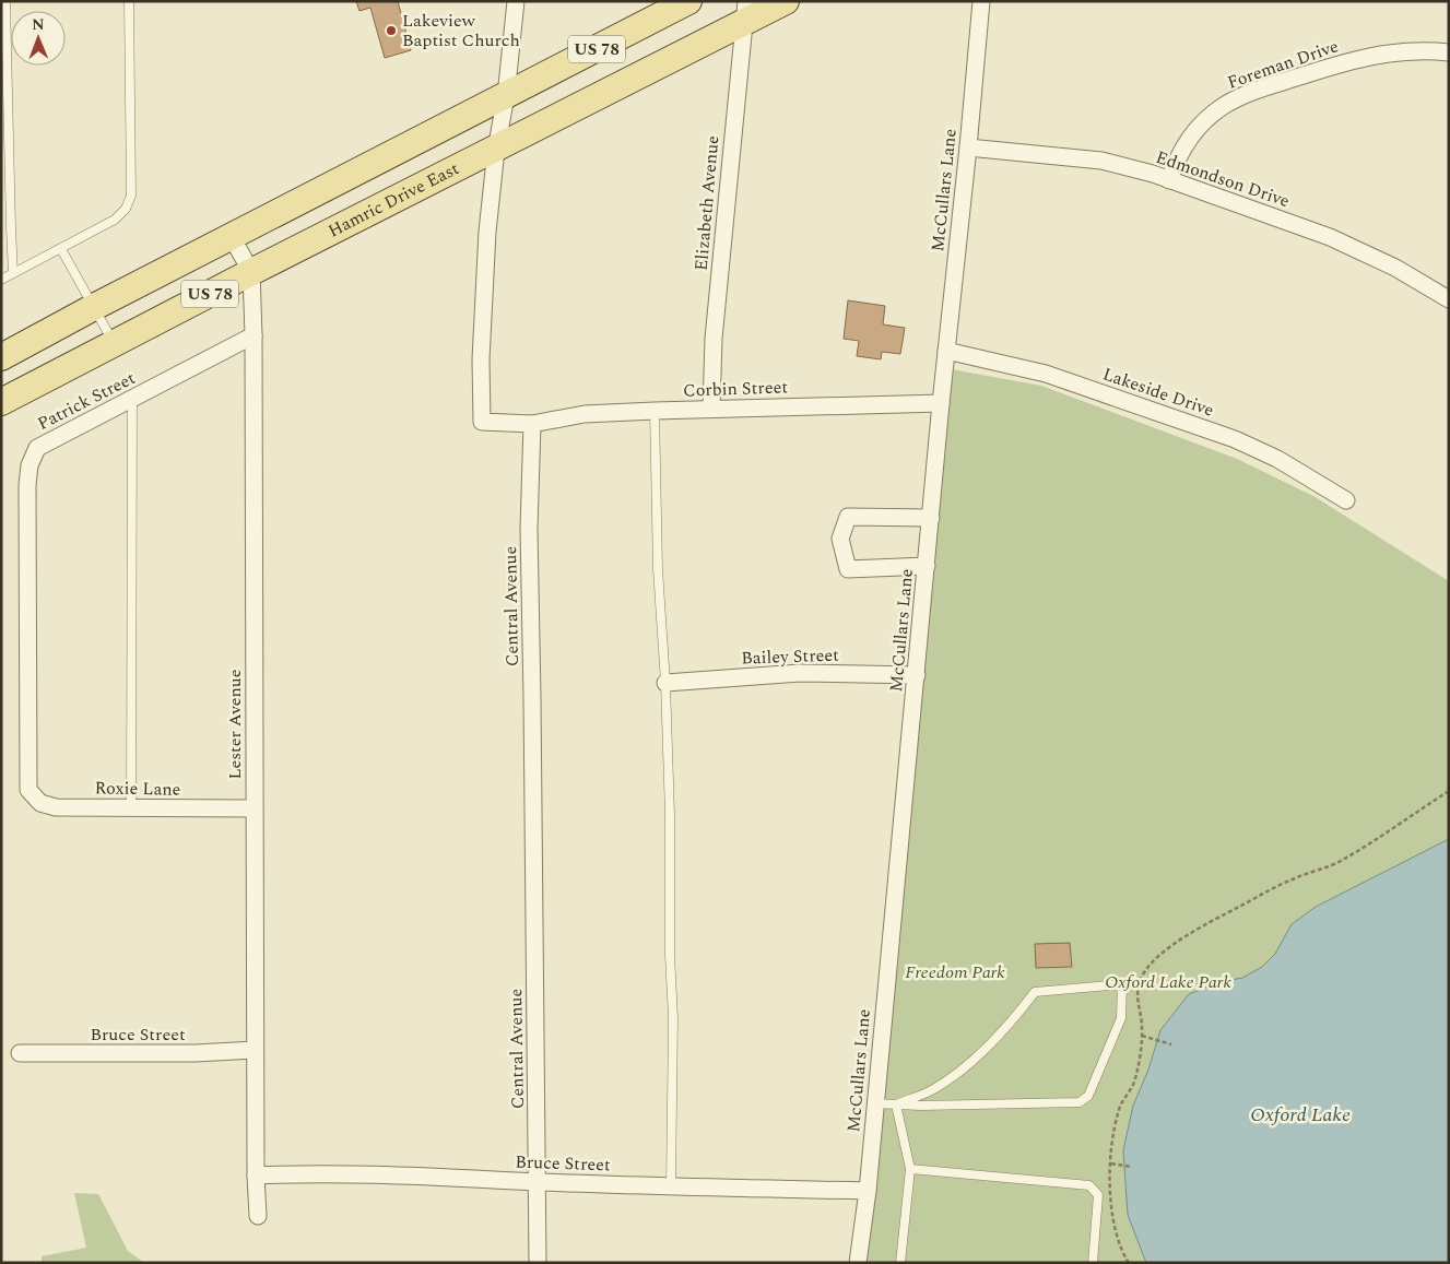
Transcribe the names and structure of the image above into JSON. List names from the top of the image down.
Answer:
{
  "streets": {
    "main road": ["US 78", "Hamric Drive East"],
    "street": [
      "Foreman Drive",
      "Edmondson Drive",
      "McCullars Lane",
      "Elizabeth Avenue",
      "Corbin Street",
      "Lakeside Drive",
      "Patrick Street",
      "Central Avenue",
      "Bailey Street",
      "Lester Avenue",
      "Roxie Lane",
      "Bruce Street"
    ]
  },
  "crossings": [
    ["US 78", "Lester Avenue"],
    ["Foreman Drive", "Edmondson Drive"],
    ["Edmondson Drive", "McCullars Lane"],
    ["McCullars Lane", "Corbin Street"],
    ["McCullars Lane", "Lakeside Drive"],
    ["McCullars Lane", "Bailey Street"],
    ["McCullars Lane", "Bruce Street"],
    ["Hamric Drive East", "Elizabeth Avenue"],
    ["Hamric Drive East", "Lester Avenue"],
    ["Elizabeth Avenue", "Corbin Street"],
    ["Corbin Street", "Central Avenue"],
    ["Patrick Street", "Lester Avenue"],
    ["Patrick Street", "Roxie Lane"],
    ["Central Avenue", "Bruce Street"],
    ["Lester Avenue", "Roxie Lane"],
    ["Lester Avenue", "Bruce Street"]
  ],
  "water": ["Oxford Lake"],
  "parks": ["Freedom Park", "Oxford Lake Park"],
  "places": ["Lakeview Baptist Church"],
  "north": "top"
}
